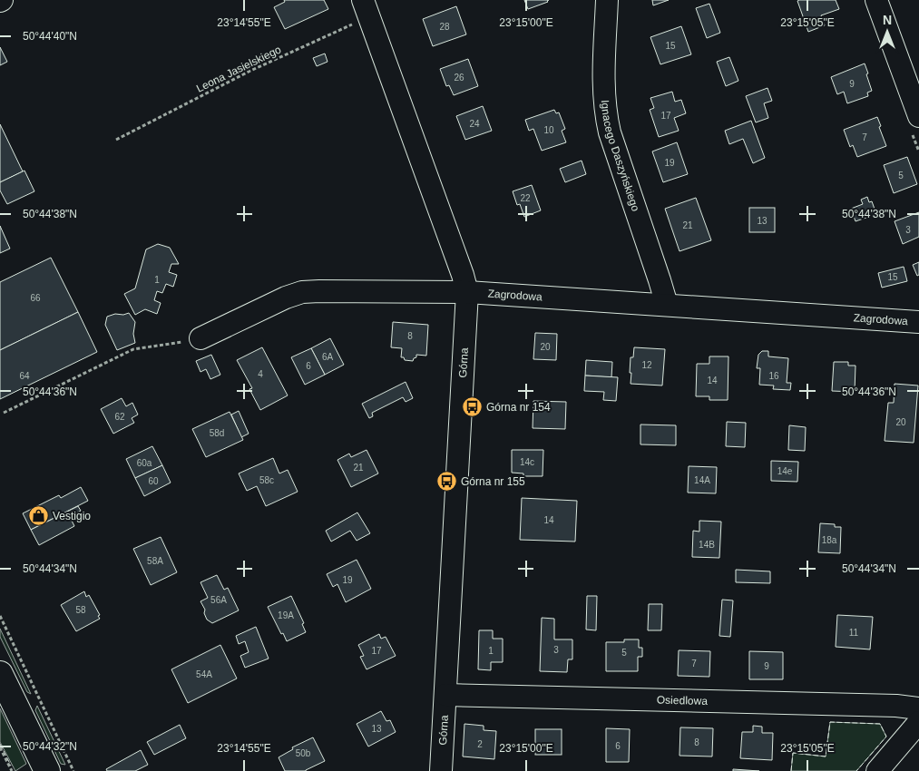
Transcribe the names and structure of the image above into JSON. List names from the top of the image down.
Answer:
{
  "streets": {
    "street": [
      "Ignacego Daszyńskiego",
      "Zagrodowa",
      "Górna",
      "Osiedlowa"
    ],
    "path": ["Leona Jasielskiego"]
  },
  "crossings": [
    ["Leona Jasielskiego", "Górna"],
    ["Ignacego Daszyńskiego", "Zagrodowa"],
    ["Zagrodowa", "Górna"],
    ["Górna", "Osiedlowa"]
  ],
  "places": {
    "bus stop": ["Górna nr 154", "Górna nr 155"],
    "shop": ["Vestigio"]
  },
  "house_numbers": [
    "28",
    "15",
    "26",
    "9",
    "17",
    "24",
    "10",
    "7",
    "19",
    "5",
    "22",
    "13",
    "21",
    "3",
    "15",
    "1",
    "66",
    "8",
    "20",
    "6A",
    "12",
    "6",
    "4",
    "64",
    "16",
    "14",
    "62",
    "20",
    "58d",
    "14c",
    "60a",
    "21",
    "14e",
    "58c",
    "14A",
    "60",
    "14",
    "18a",
    "14B",
    "58A",
    "19",
    "56A",
    "58",
    "19A",
    "11",
    "3",
    "17",
    "1",
    "5",
    "7",
    "9",
    "54A",
    "13",
    "8",
    "2",
    "6",
    "50b"
  ],
  "north": "top",
  "coordinates": [
    "23°14'55\"E",
    "23°15'00\"E",
    "23°15'05\"E",
    "50°44'40\"N",
    "50°44'38\"N",
    "50°44'36\"N",
    "50°44'34\"N",
    "50°44'32\"N"
  ]
}
